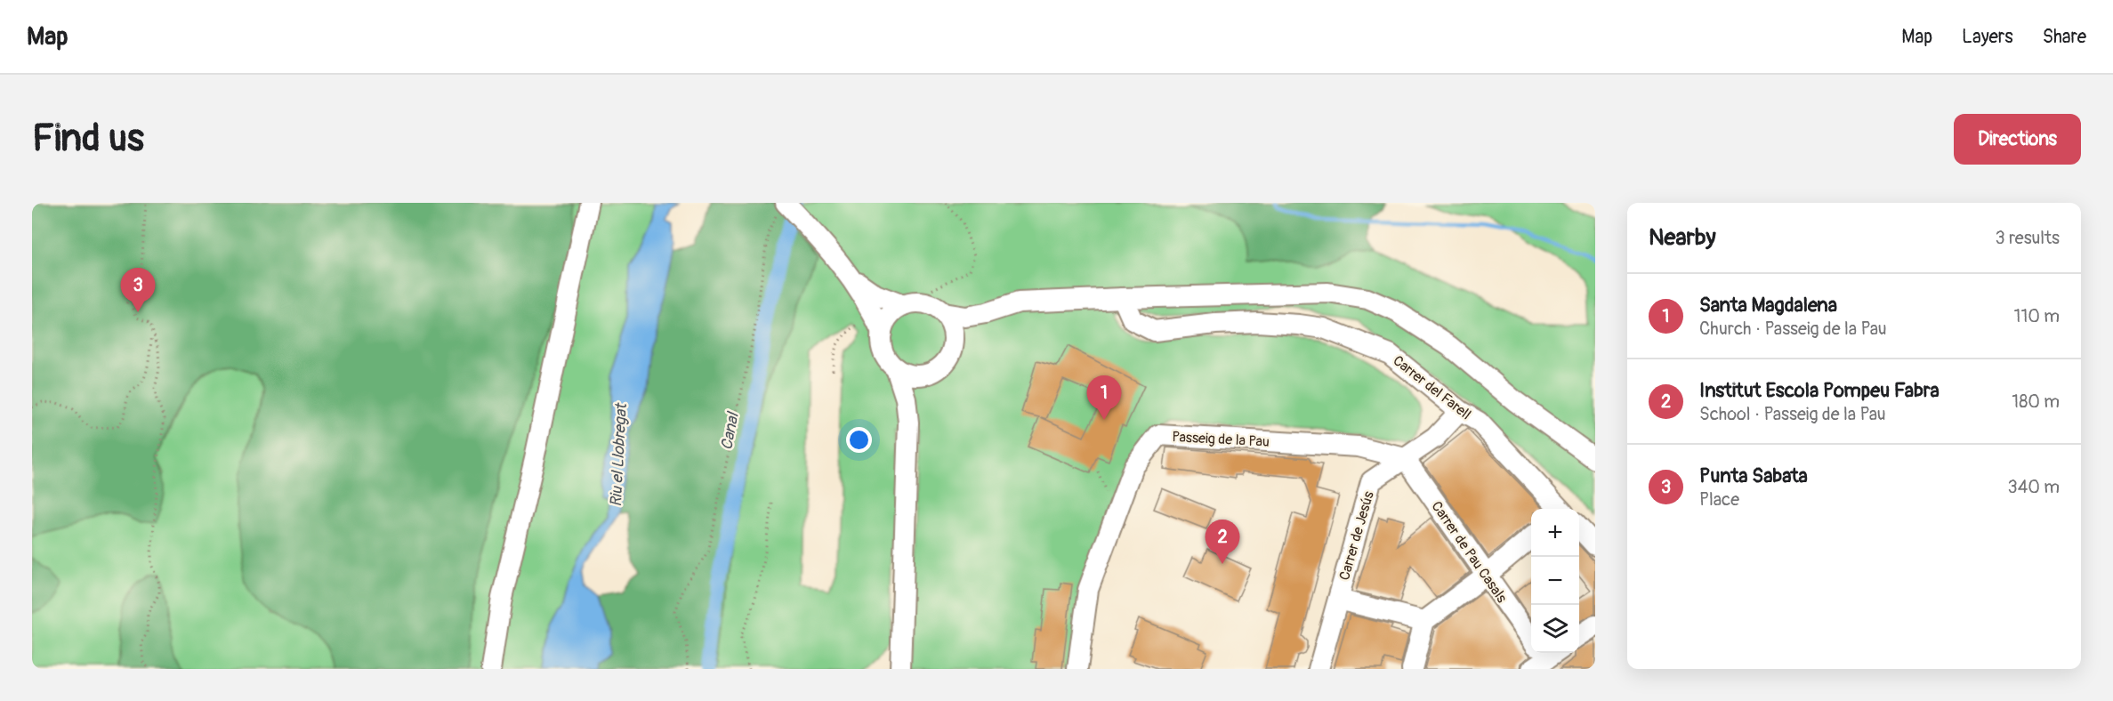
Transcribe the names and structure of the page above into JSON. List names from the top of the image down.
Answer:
{
  "streets": {
    "street": [
      "Carrer del Farell",
      "Passeig de la Pau",
      "Carrer de Jesús",
      "Carrer de Pau Casals"
    ]
  },
  "crossings": [
    ["Carrer del Farell", "Carrer de Jesús"],
    ["Passeig de la Pau", "Carrer de Jesús"],
    ["Passeig de la Pau", "Carrer de Pau Casals"],
    ["Carrer de Jesús", "Carrer de Pau Casals"]
  ],
  "water": ["Canal", "Riu el Llobregat"],
  "page": {
    "header": "Map",
    "nav": ["Map", "Layers", "Share"],
    "buttons": "Directions",
    "title": "Find us",
    "heading": ["Nearby", "3 results"],
    "pins": ["3", "1", "2"],
    "list": [
      {
        "mark": "1",
        "name": "Santa Magdalena",
        "note": "Church · Passeig de la Pau",
        "value": "110 m"
      },
      {
        "mark": "2",
        "name": "Institut Escola Pompeu Fabra",
        "note": "School · Passeig de la Pau",
        "value": "180 m"
      },
      {
        "mark": "3",
        "name": "Punta Sabata",
        "note": "Place",
        "value": "340 m"
      }
    ],
    "map_buttons": ["+", "−"]
  }
}
